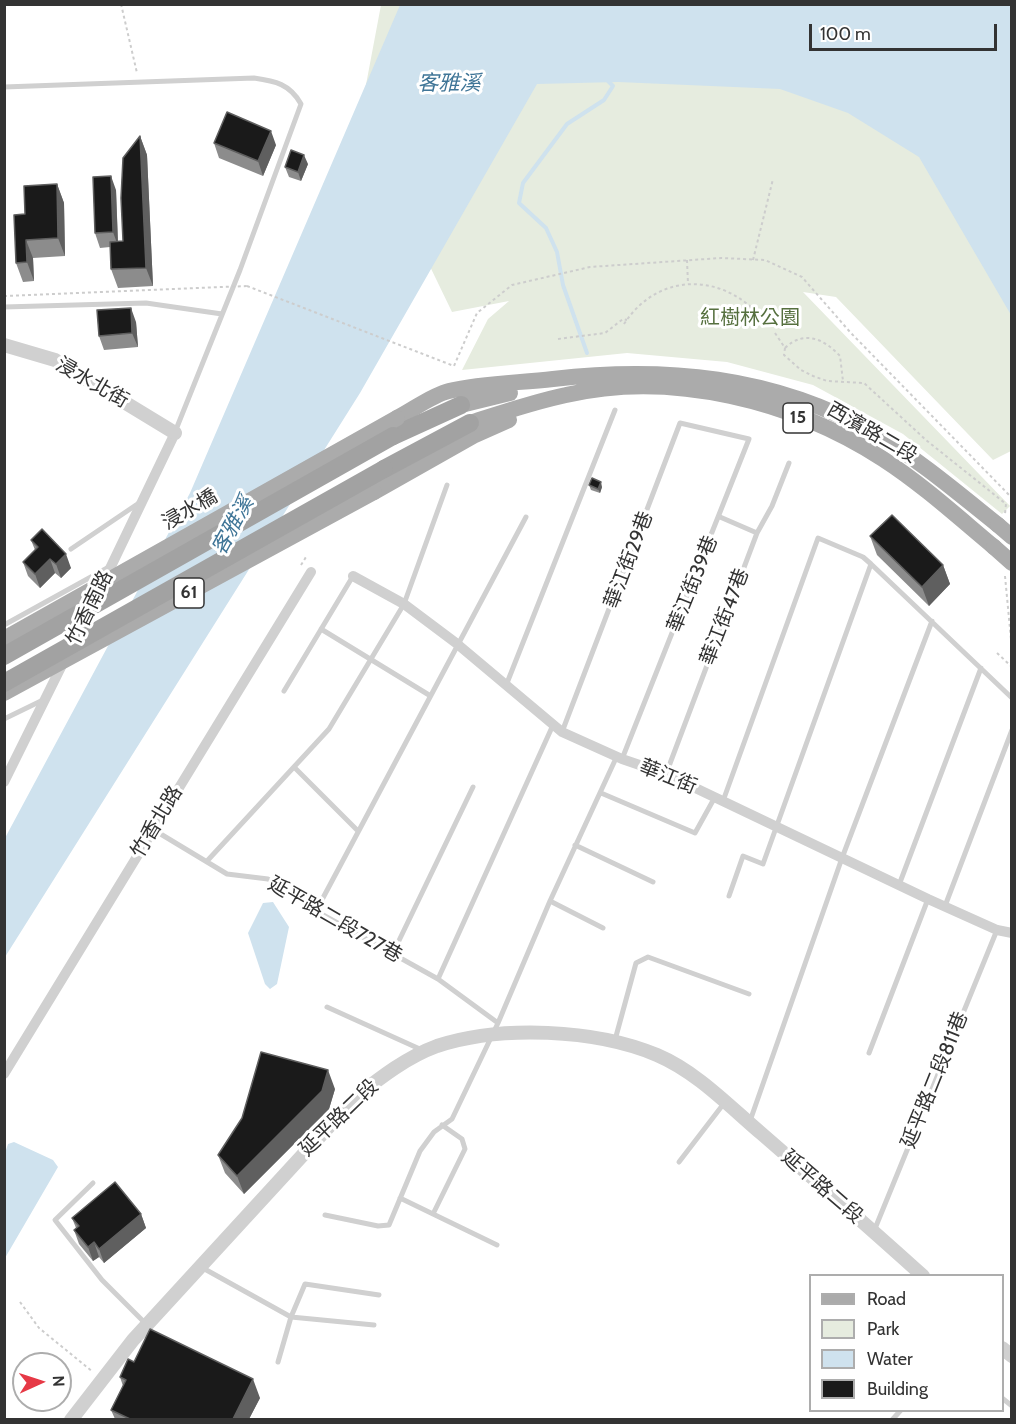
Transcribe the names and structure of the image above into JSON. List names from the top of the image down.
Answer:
{
  "streets": {
    "highway": ["浸水橋", "61"],
    "main road": ["15", "西濱路二段"],
    "street": [
      "浸水北街",
      "竹香南路",
      "華江街",
      "竹香北路",
      "延平路二段"
    ],
    "lane": [
      "華江街29巷",
      "華江街39巷",
      "華江街47巷",
      "延平路二段727巷",
      "延平路二段811巷"
    ]
  },
  "crossings": [
    ["浸水北街", "竹香南路"],
    ["15", "西濱路二段"],
    ["西濱路二段", "浸水橋"],
    ["西濱路二段", "61"],
    ["浸水橋", "61"],
    ["華江街29巷", "華江街39巷"],
    ["華江街29巷", "華江街"],
    ["華江街39巷", "華江街"],
    ["華江街39巷", "延平路二段727巷"],
    ["華江街39巷", "延平路二段"],
    ["華江街47巷", "華江街"],
    ["華江街", "延平路二段811巷"],
    ["竹香北路", "延平路二段727巷"],
    ["延平路二段727巷", "延平路二段"],
    ["延平路二段811巷", "延平路二段"]
  ],
  "water": ["客雅溪"],
  "parks": ["紅樹林公園"],
  "legend": [
    "Road",
    "Park",
    "Water",
    "Building"
  ],
  "scale_bar": "100 m",
  "north": "right"
}
